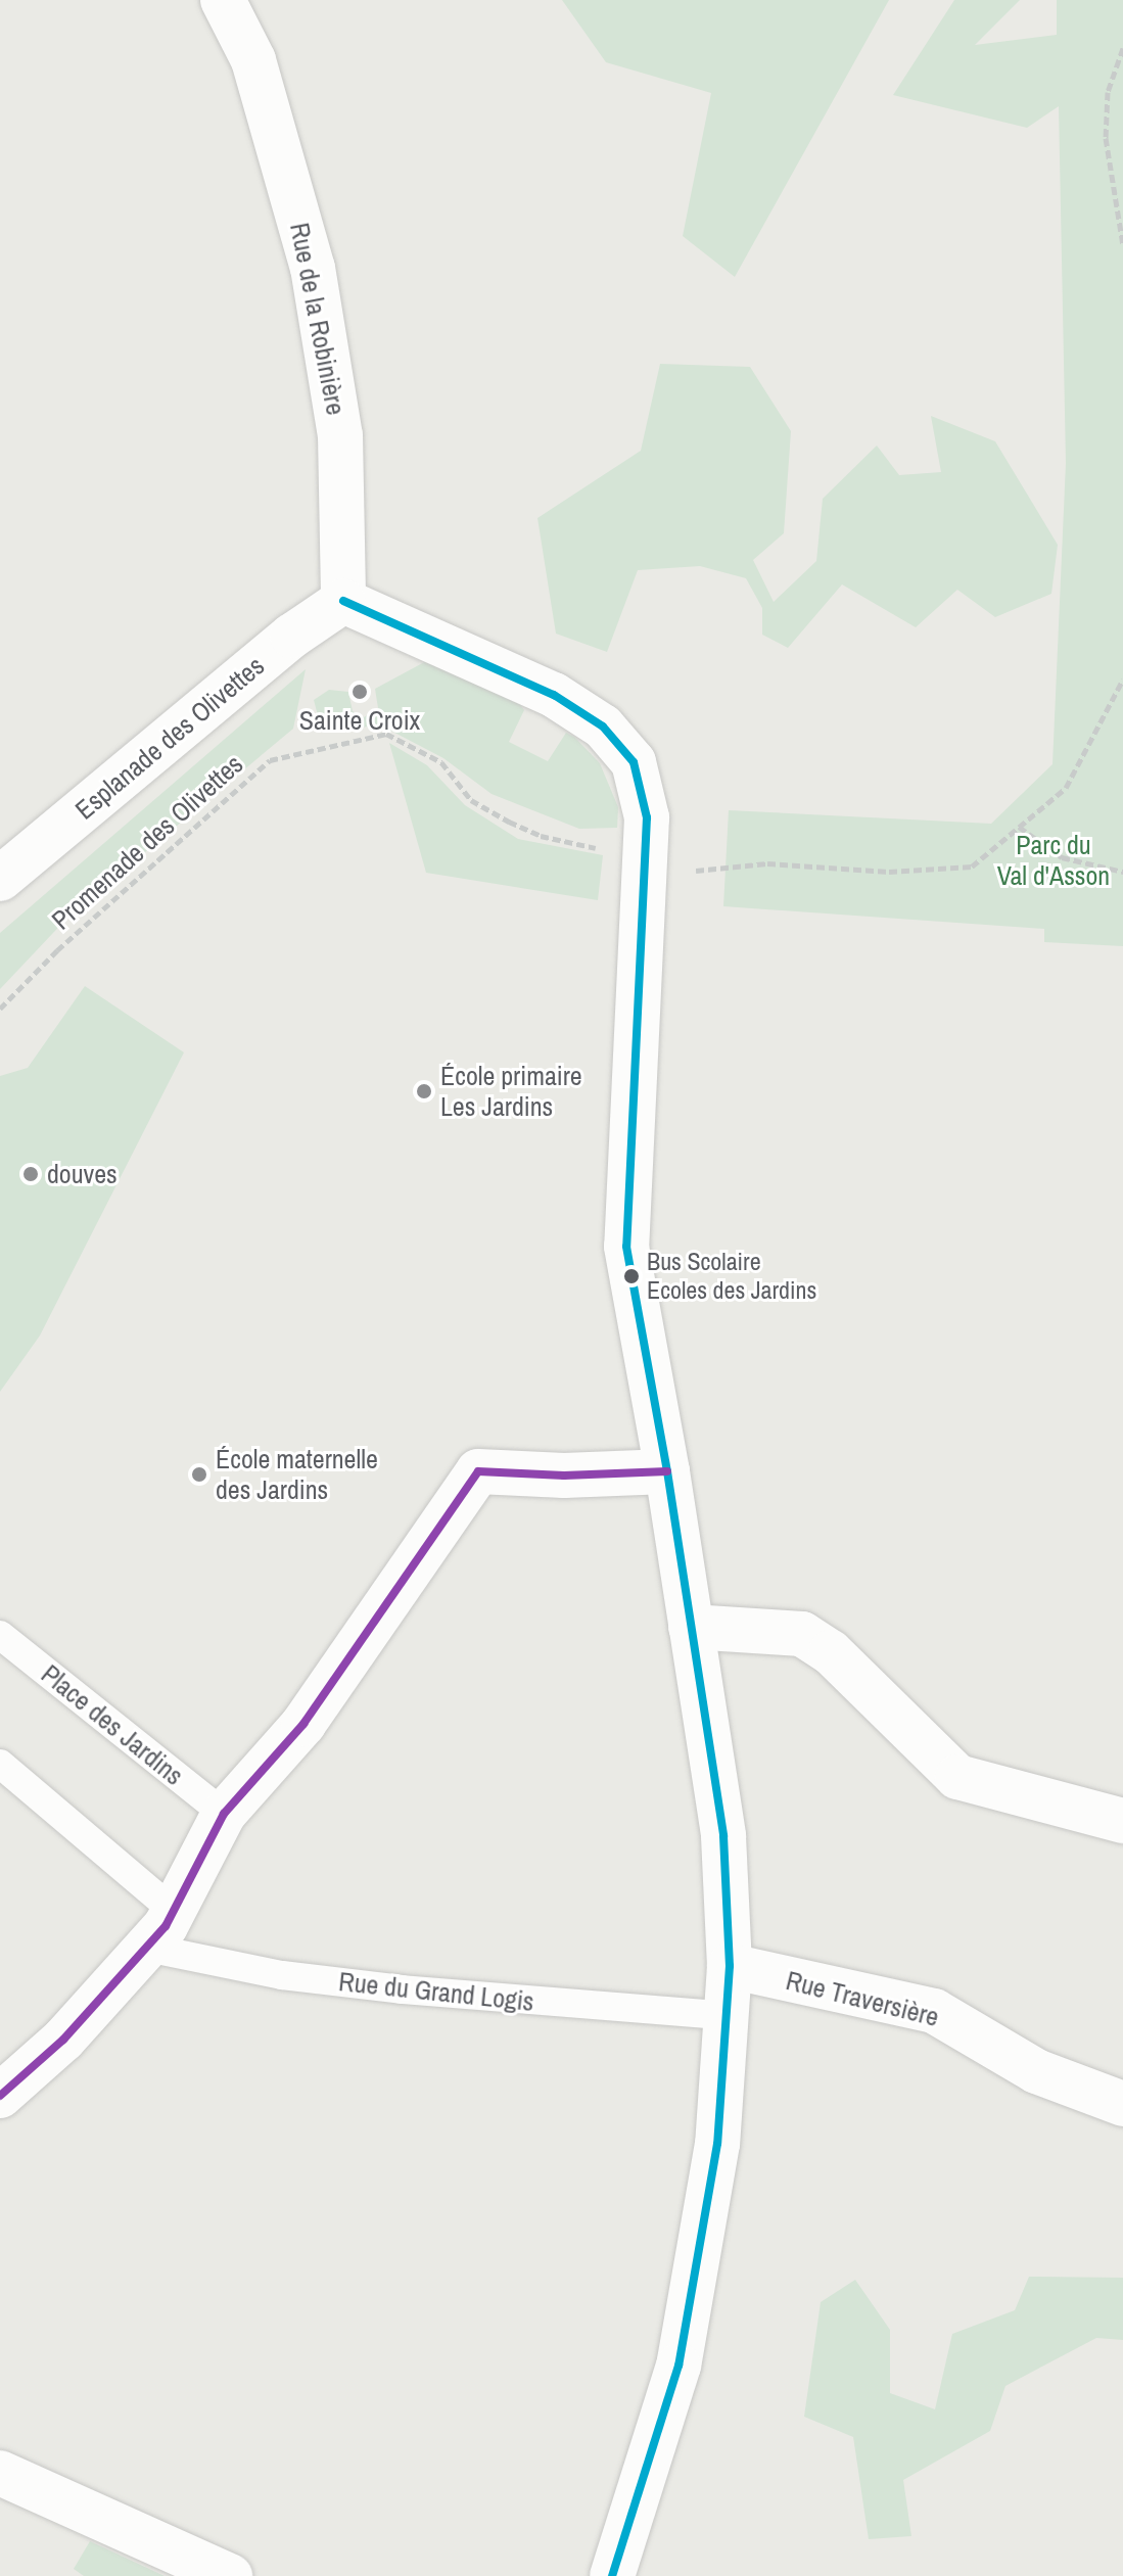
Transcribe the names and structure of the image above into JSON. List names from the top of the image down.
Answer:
{
  "streets": {
    "street": ["Rue de la Robinière", "Esplanade des Olivettes", "Rue Traversière"],
    "lane": ["Place des Jardins", "Rue du Grand Logis"],
    "path": ["Promenade des Olivettes"]
  },
  "crossings": [
    ["Rue de la Robinière", "Esplanade des Olivettes"]
  ],
  "parks": ["Parc du Val d'Asson"],
  "places": [
    "Sainte Croix",
    "École primaire Les Jardins",
    "douves",
    "Bus Scolaire Ecoles des Jardins",
    "École maternelle des Jardins"
  ]
}
